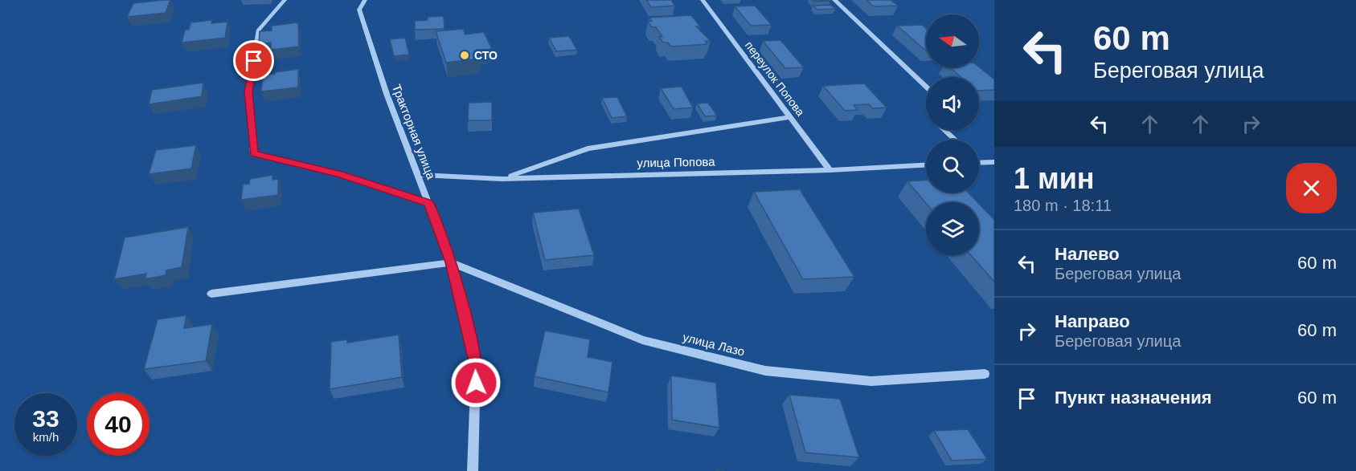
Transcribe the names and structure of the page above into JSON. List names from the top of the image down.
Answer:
{
  "streets": {
    "street": [
      "переулок Попова",
      "Тракторная улица",
      "улица Попова",
      "улица Лазо"
    ]
  },
  "crossings": [
    ["переулок Попова", "улица Попова"],
    ["Тракторная улица", "улица Попова"],
    ["Тракторная улица", "улица Лазо"]
  ],
  "places": ["СТО"],
  "north": "left",
  "page": {
    "turn": ["60 m", "Береговая улица"],
    "heading": ["1 мин", "180 m · 18:11"],
    "list": [
      {
        "name": "Налево",
        "note": "Береговая улица",
        "value": "60 m"
      },
      {
        "name": "Направо",
        "note": "Береговая улица",
        "value": "60 m"
      },
      {
        "name": "Пункт назначения",
        "value": "60 m"
      }
    ],
    "speed": "33 km/h",
    "limit": "40"
  }
}
